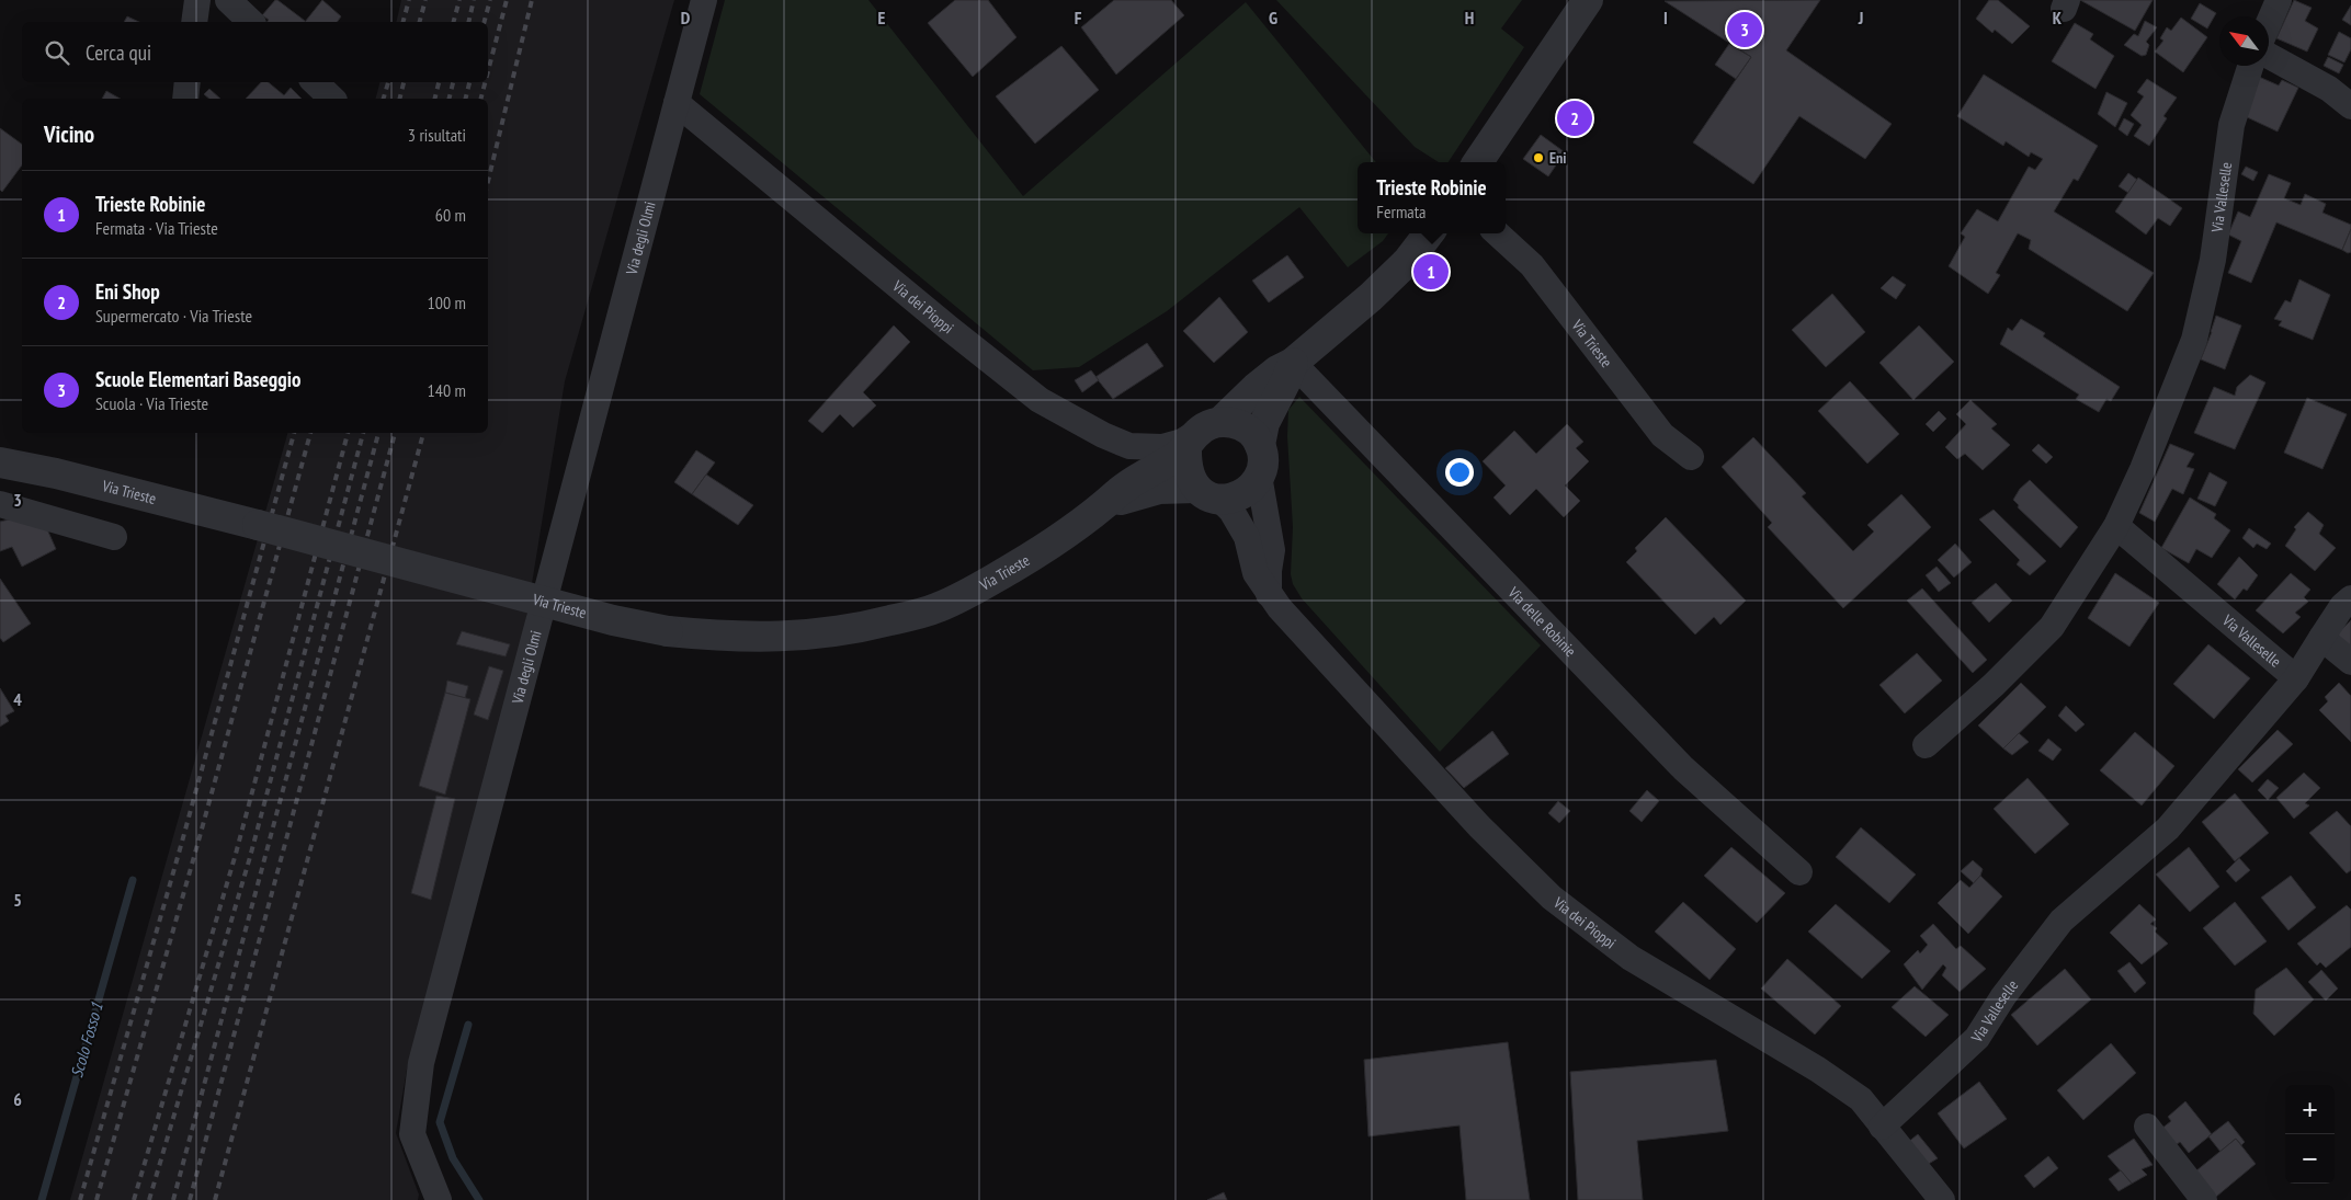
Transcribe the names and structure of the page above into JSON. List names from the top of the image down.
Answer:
{
  "streets": {
    "street": [
      "Via Valleselle",
      "Via degli Olmi",
      "Via dei Pioppi",
      "Via Trieste",
      "Via delle Robinie"
    ]
  },
  "crossings": [
    ["Via Valleselle", "Via dei Pioppi"],
    ["Via degli Olmi", "Via dei Pioppi"],
    ["Via dei Pioppi", "Via Trieste"],
    ["Via Trieste", "Via delle Robinie"]
  ],
  "water": ["Scolo Fosso 1"],
  "places": ["Eni"],
  "north": "top left",
  "page": {
    "pins": ["3", "2", "1"],
    "search": "Cerca qui",
    "heading": ["Vicino", "3 risultati"],
    "popup": ["Trieste Robinie", "Fermata"],
    "list": [
      {
        "mark": "1",
        "name": "Trieste Robinie",
        "note": "Fermata · Via Trieste",
        "value": "60 m"
      },
      {
        "mark": "2",
        "name": "Eni Shop",
        "note": "Supermercato · Via Trieste",
        "value": "100 m"
      },
      {
        "mark": "3",
        "name": "Scuole Elementari Baseggio",
        "note": "Scuola · Via Trieste",
        "value": "140 m"
      }
    ],
    "map_buttons": ["+", "−"]
  },
  "grid": {
    "columns": [
      "D",
      "E",
      "F",
      "G",
      "H",
      "I",
      "J",
      "K"
    ],
    "rows": [
      "3",
      "4",
      "5",
      "6"
    ]
  }
}
